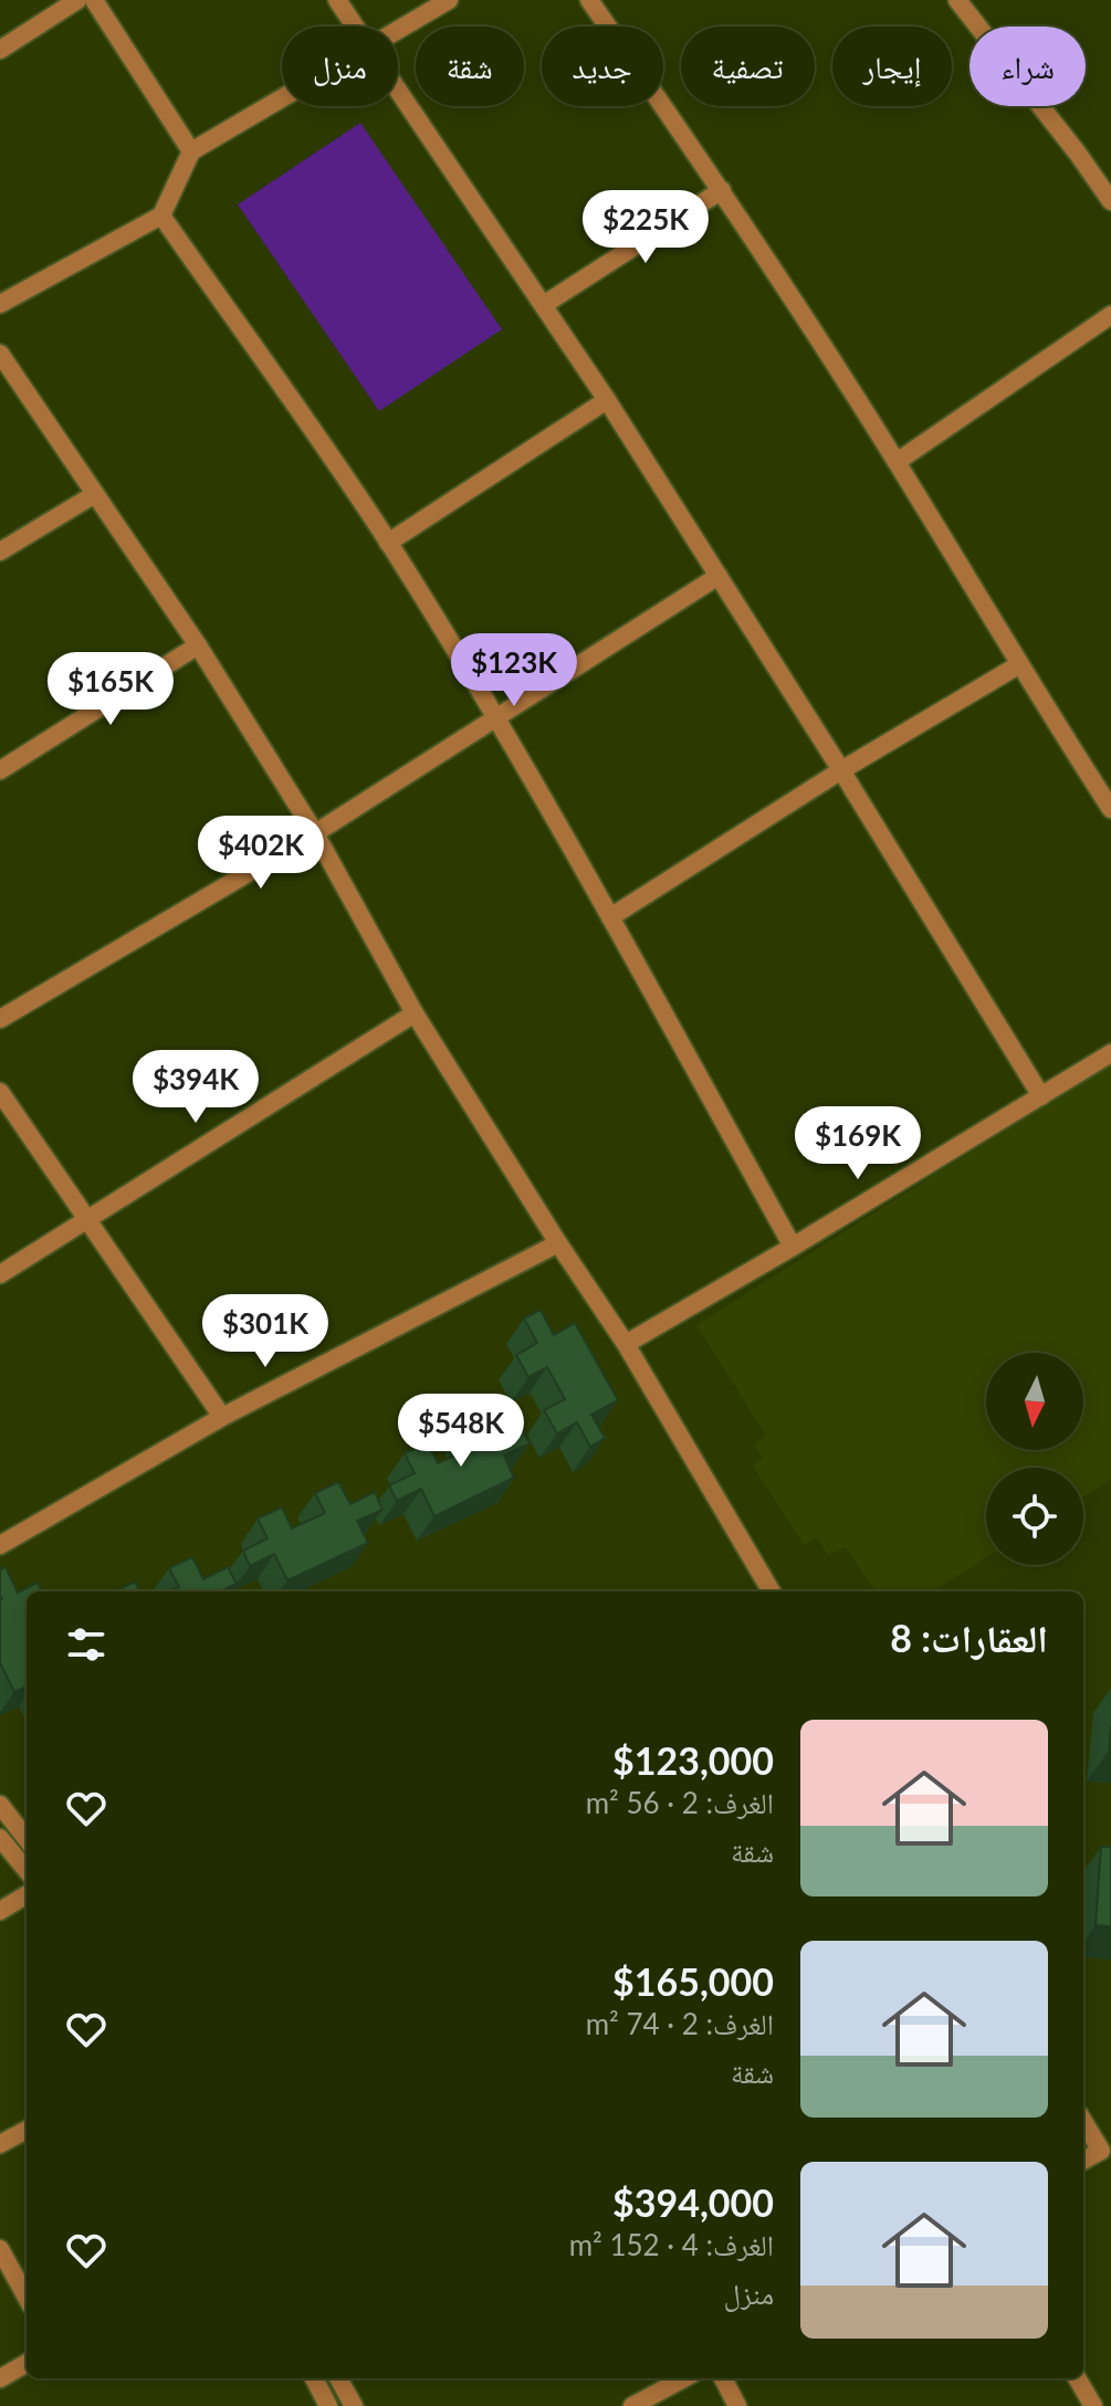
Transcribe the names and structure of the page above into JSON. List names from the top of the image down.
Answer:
{
  "north": "bottom",
  "page": {
    "chip": [
      "شراء",
      "إيجار",
      "تصفية",
      "جديد",
      "شقة",
      "منزل"
    ],
    "price": [
      "$225K",
      "$123K",
      "$165K",
      "$402K",
      "$394K",
      "$169K",
      "$301K",
      "$548K"
    ],
    "heading": "العقارات: 8",
    "list": [
      {
        "name": "$123,000",
        "note": "الغرف: 2 · 56 m² · شقة"
      },
      {
        "name": "$165,000",
        "note": "الغرف: 2 · 74 m² · شقة"
      },
      {
        "name": "$394,000",
        "note": "الغرف: 4 · 152 m² · منزل"
      }
    ]
  }
}
